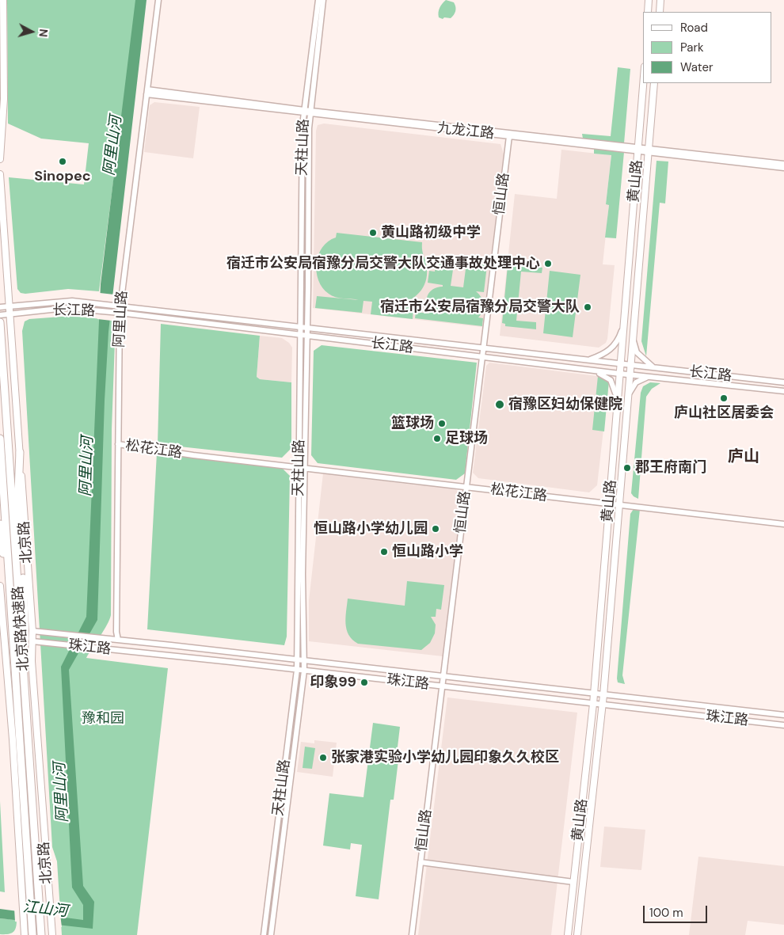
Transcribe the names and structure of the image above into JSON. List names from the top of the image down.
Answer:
{
  "streets": {
    "highway": ["北京路快速路"],
    "main road": ["黄山路", "北京路"],
    "street": [
      "九龙江路",
      "天柱山路",
      "恒山路",
      "长江路",
      "阿里山路",
      "松花江路",
      "珠江路"
    ]
  },
  "crossings": [
    ["九龙江路", "天柱山路"],
    ["九龙江路", "黄山路"],
    ["九龙江路", "恒山路"],
    ["九龙江路", "阿里山路"],
    ["天柱山路", "长江路"],
    ["天柱山路", "松花江路"],
    ["天柱山路", "珠江路"],
    ["黄山路", "长江路"],
    ["黄山路", "松花江路"],
    ["黄山路", "珠江路"],
    ["恒山路", "长江路"],
    ["恒山路", "松花江路"],
    ["恒山路", "珠江路"],
    ["长江路", "阿里山路"],
    ["长江路", "北京路"],
    ["阿里山路", "松花江路"],
    ["阿里山路", "珠江路"],
    ["北京路", "珠江路"]
  ],
  "districts": ["庐山"],
  "water": ["阿里山河", "江山河"],
  "parks": ["豫和园"],
  "places": [
    "Sinopec",
    "黄山路初级中学",
    "宿迁市公安局宿豫分局交警大队交通事故处理中心",
    "宿迁市公安局宿豫分局交警大队",
    "庐山社区居委会",
    "宿豫区妇幼保健院",
    "篮球场",
    "足球场",
    "郡王府南门",
    "恒山路小学幼儿园",
    "恒山路小学",
    "印象99",
    "张家港实验小学幼儿园印象久久校区"
  ],
  "legend": ["Road", "Park", "Water"],
  "scale_bar": "100 m",
  "north": "right"
}
